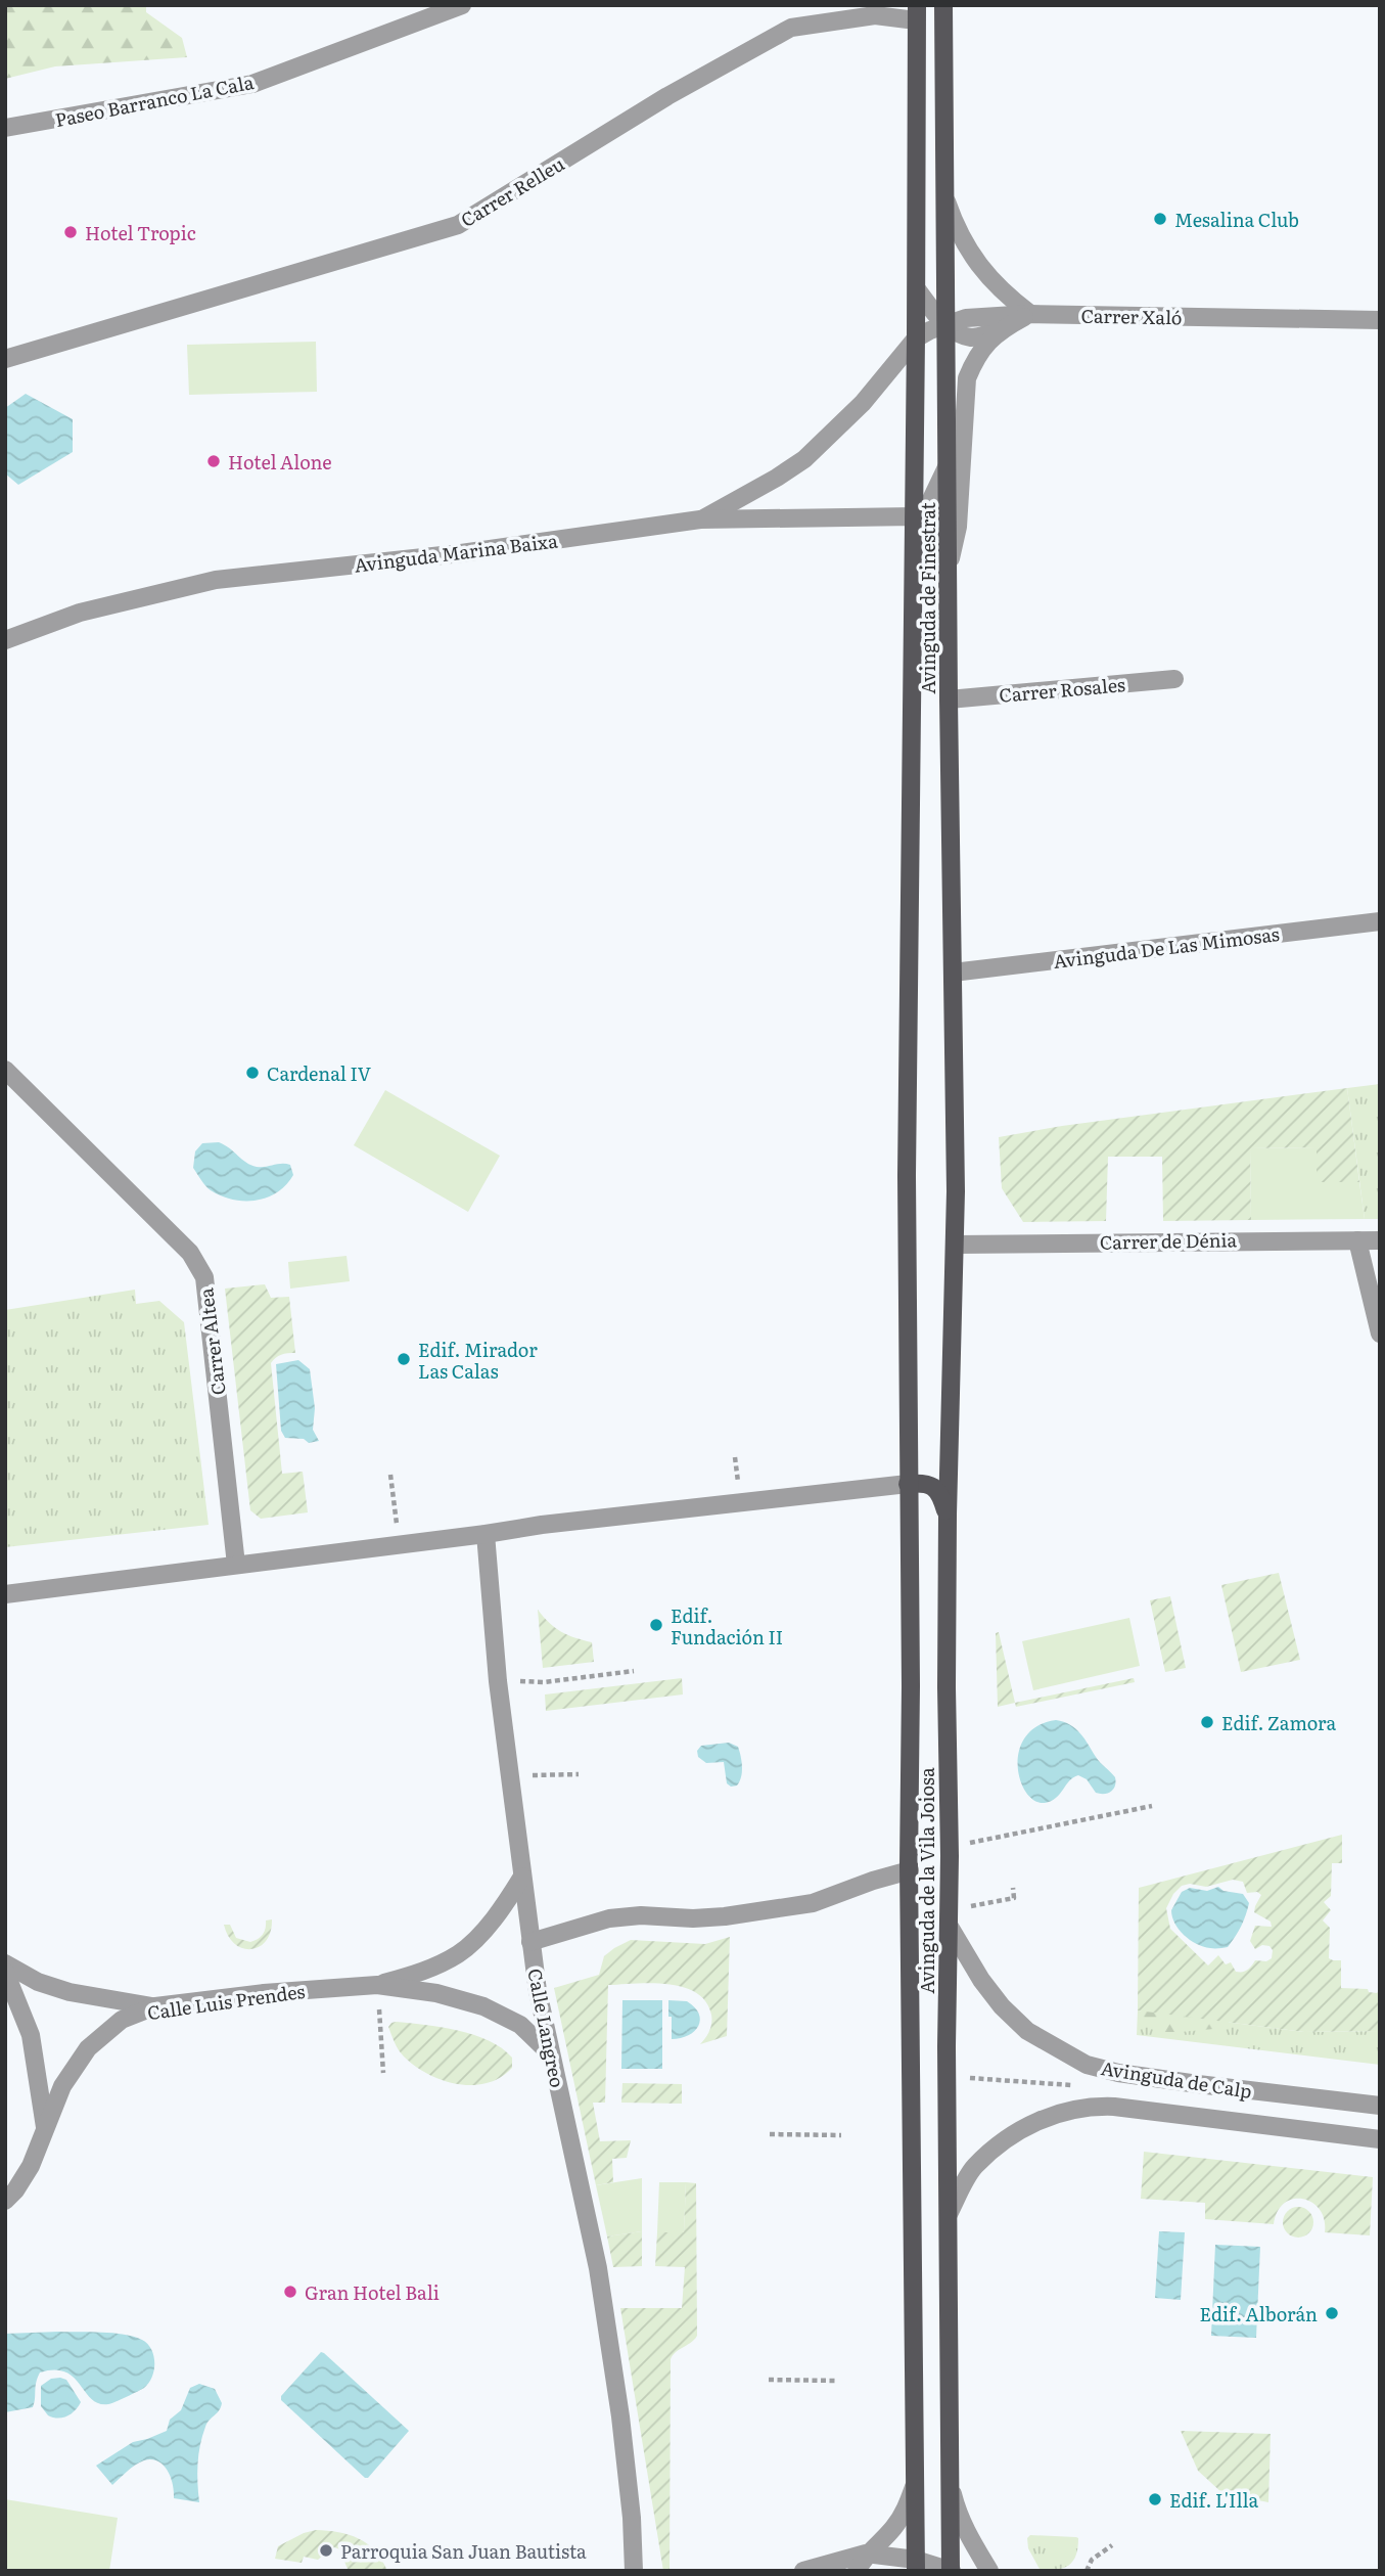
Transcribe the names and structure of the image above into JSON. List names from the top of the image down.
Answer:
{
  "streets": {
    "main road": ["Avinguda de Finestrat", "Avinguda de la Vila Joiosa"],
    "street": [
      "Paseo Barranco La Cala",
      "Carrer Relleu",
      "Carrer Xaló",
      "Avinguda Marina Baixa",
      "Carrer Rosales",
      "Avinguda De Las Mimosas",
      "Carrer de Dénia",
      "Carrer Altea",
      "Calle Luis Prendes",
      "Calle Langreo",
      "Avinguda de Calp"
    ]
  },
  "crossings": [
    ["Carrer Relleu", "Avinguda de Finestrat"],
    ["Carrer Xaló", "Avinguda de Finestrat"],
    ["Avinguda Marina Baixa", "Avinguda de Finestrat"],
    ["Avinguda de Finestrat", "Carrer Rosales"],
    ["Avinguda de Finestrat", "Avinguda De Las Mimosas"],
    ["Avinguda de Finestrat", "Avinguda de la Vila Joiosa"],
    ["Carrer de Dénia", "Avinguda de la Vila Joiosa"],
    ["Avinguda de la Vila Joiosa", "Avinguda de Calp"]
  ],
  "places": [
    "Mesalina Club",
    "Hotel Tropic",
    "Hotel Alone",
    "Cardenal IV",
    "Edif. Mirador Las Calas",
    "Edif. Fundación II",
    "Edif. Zamora",
    "Gran Hotel Bali",
    "Edif. Alborán",
    "Edif. L'Illa",
    "Parroquia San Juan Bautista"
  ]
}
